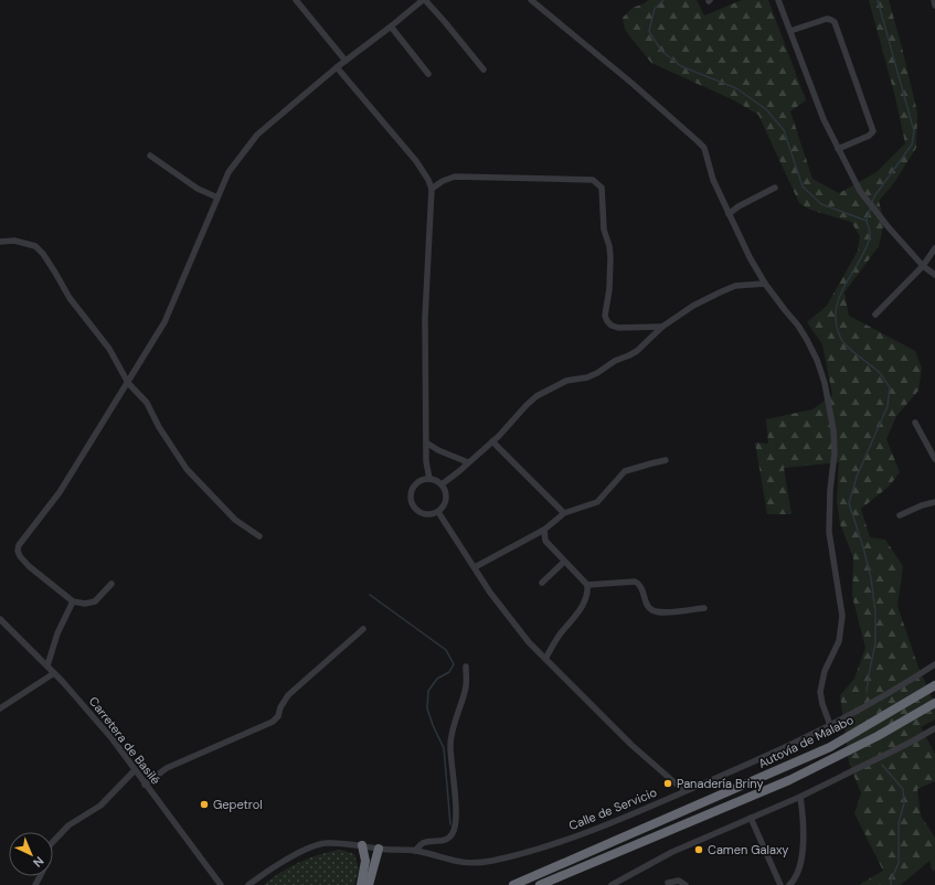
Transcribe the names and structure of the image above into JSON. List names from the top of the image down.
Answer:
{
  "streets": {
    "highway": ["Autovía de Malabo"],
    "street": ["Carretera de Basilé", "Calle de Servicio"]
  },
  "places": ["Panadería Briny", "Gepetrol", "Camen Galaxy"],
  "north": "bottom right"
}
